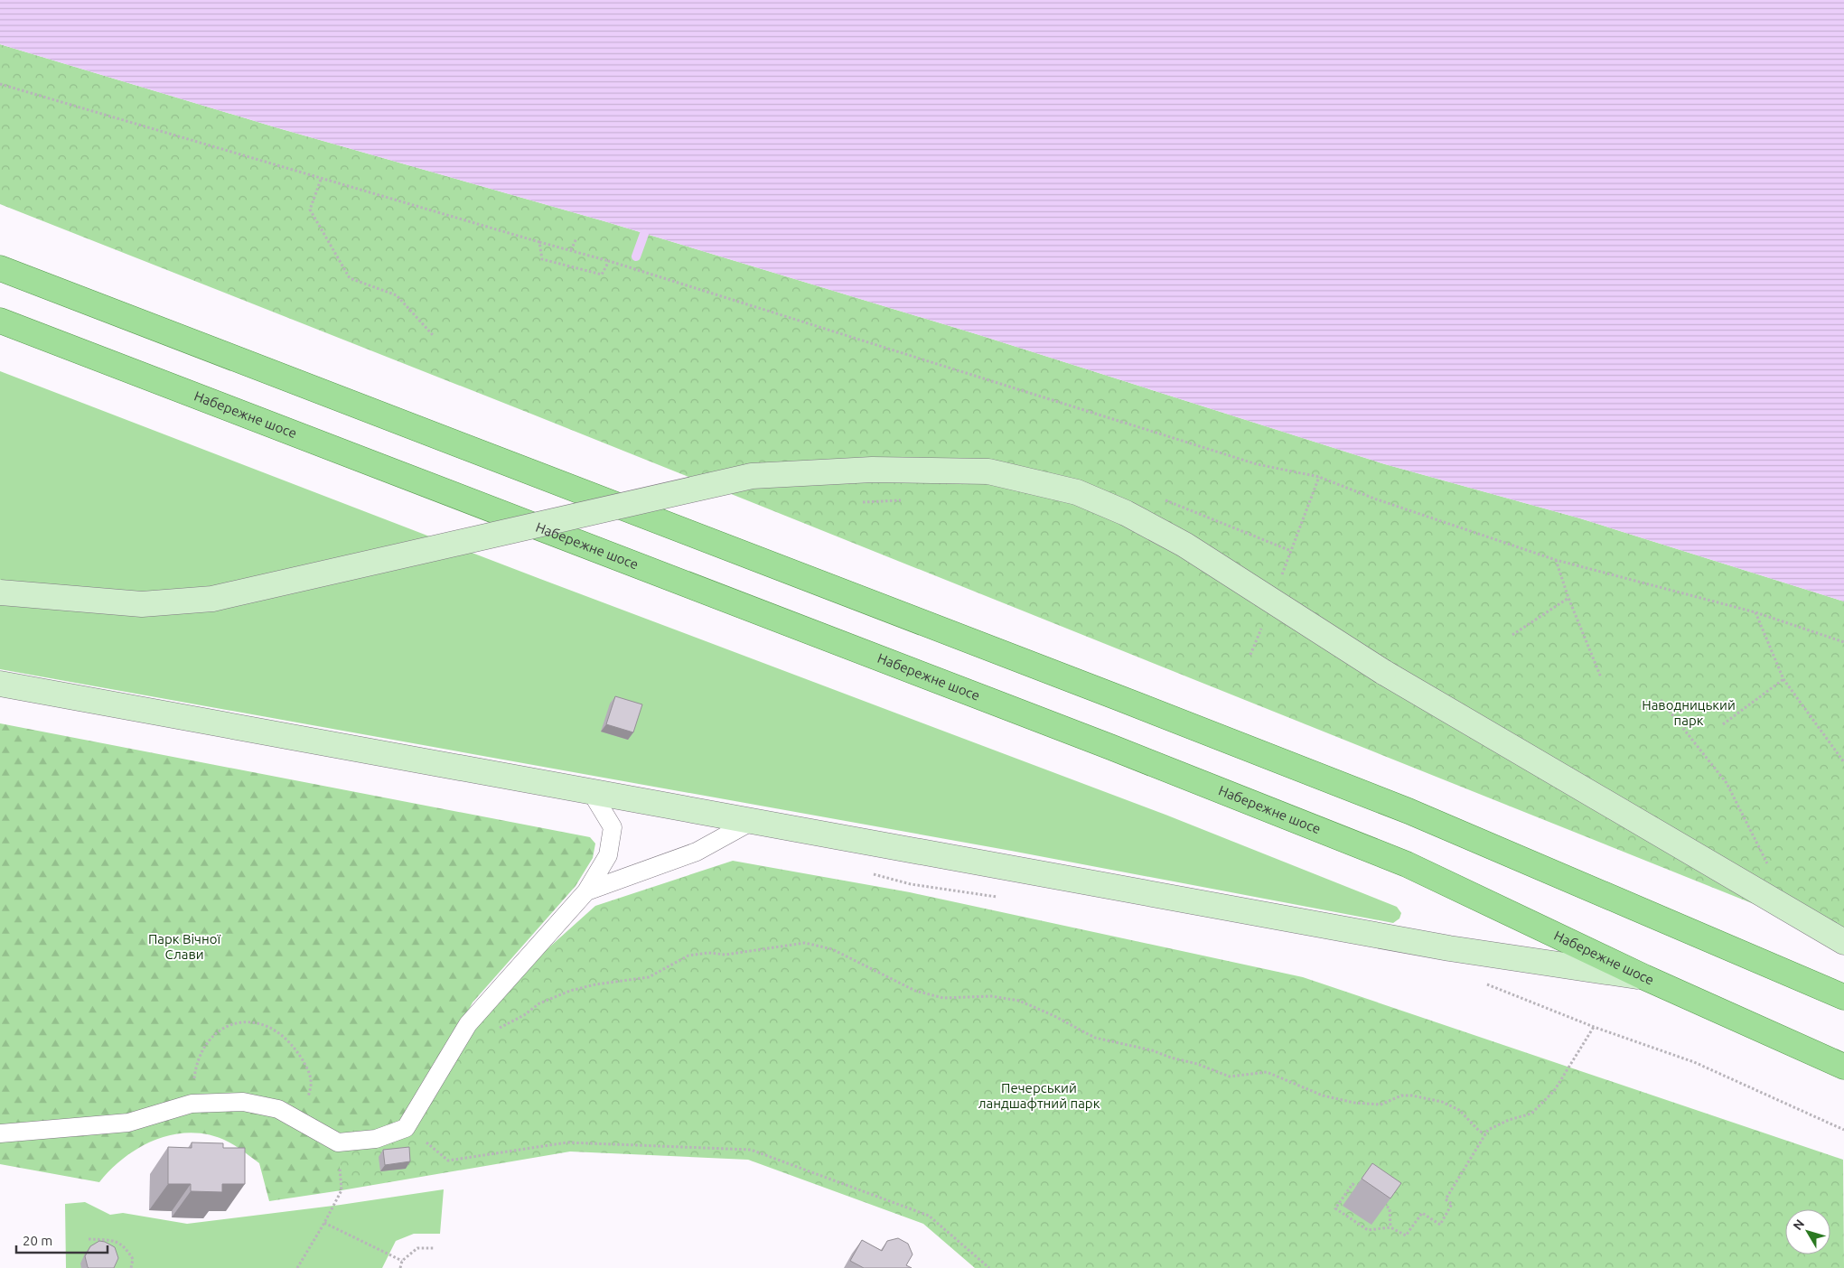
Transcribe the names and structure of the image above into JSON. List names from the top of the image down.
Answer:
{
  "streets": {
    "main road": ["Набережне шосе"]
  },
  "parks": ["Наводницький парк", "Парк Вічної Слави", "Печерський ландшафтний парк"],
  "scale_bar": "20 m",
  "north": "top left"
}
